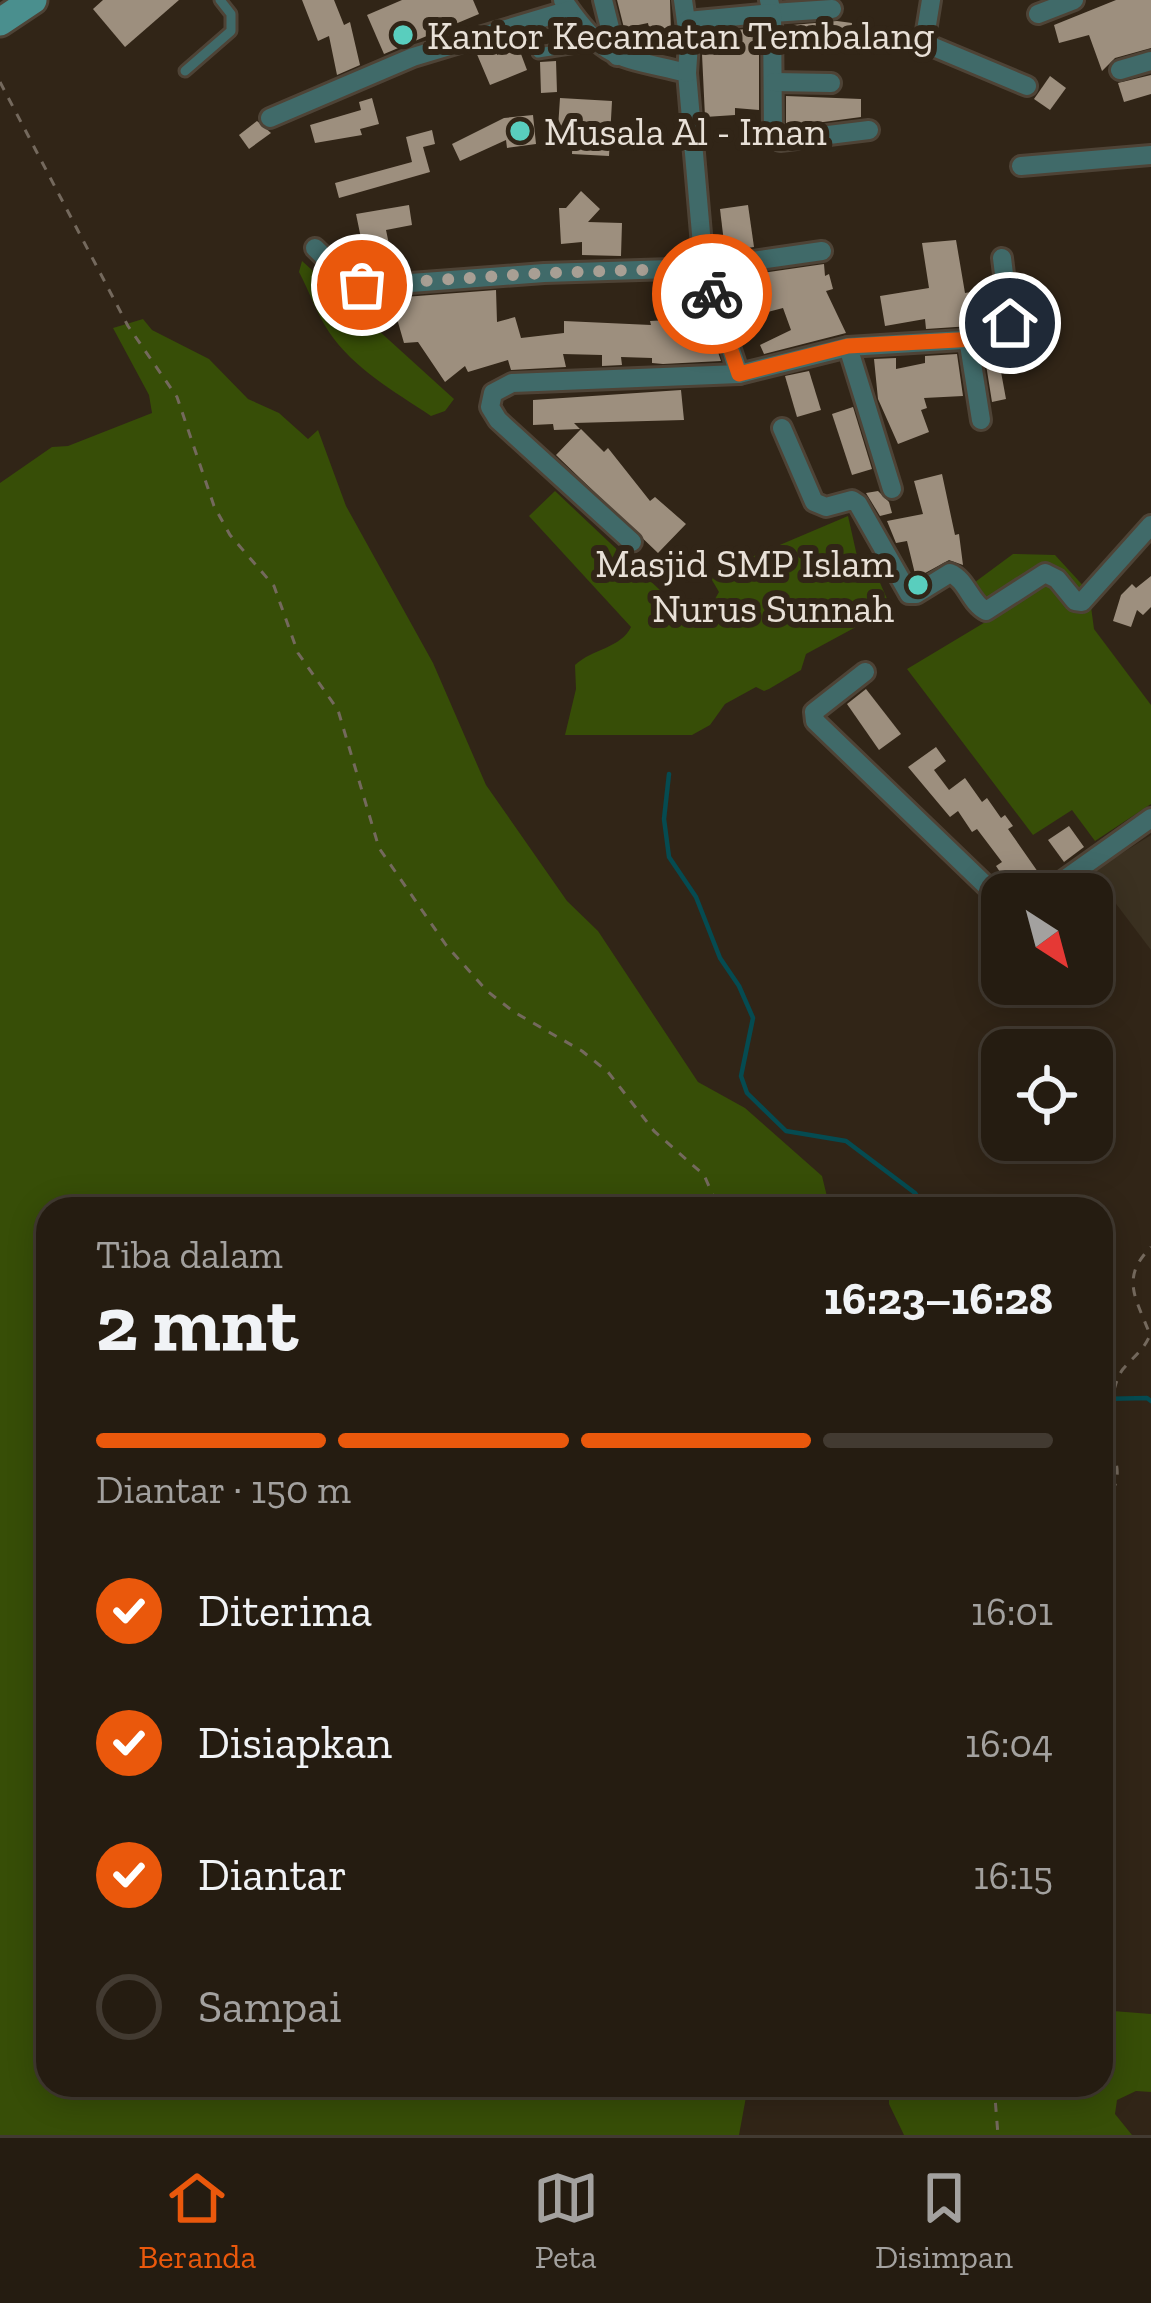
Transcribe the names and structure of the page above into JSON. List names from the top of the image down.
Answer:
{
  "places": ["Kantor Kecamatan Tembalang", "Musala Al - Iman", "Masjid SMP Islam Nurus Sunnah"],
  "north": "bottom right",
  "page": {
    "heading": ["2 mnt", "Tiba dalam", "16:23–16:28"],
    "bar": "Diantar · 150 m",
    "list": [
      ["Diterima", "16:01"],
      ["Disiapkan", "16:04"],
      ["Diantar", "16:15"],
      "Sampai"
    ],
    "tabs": ["Beranda", "Peta", "Disimpan"]
  }
}
